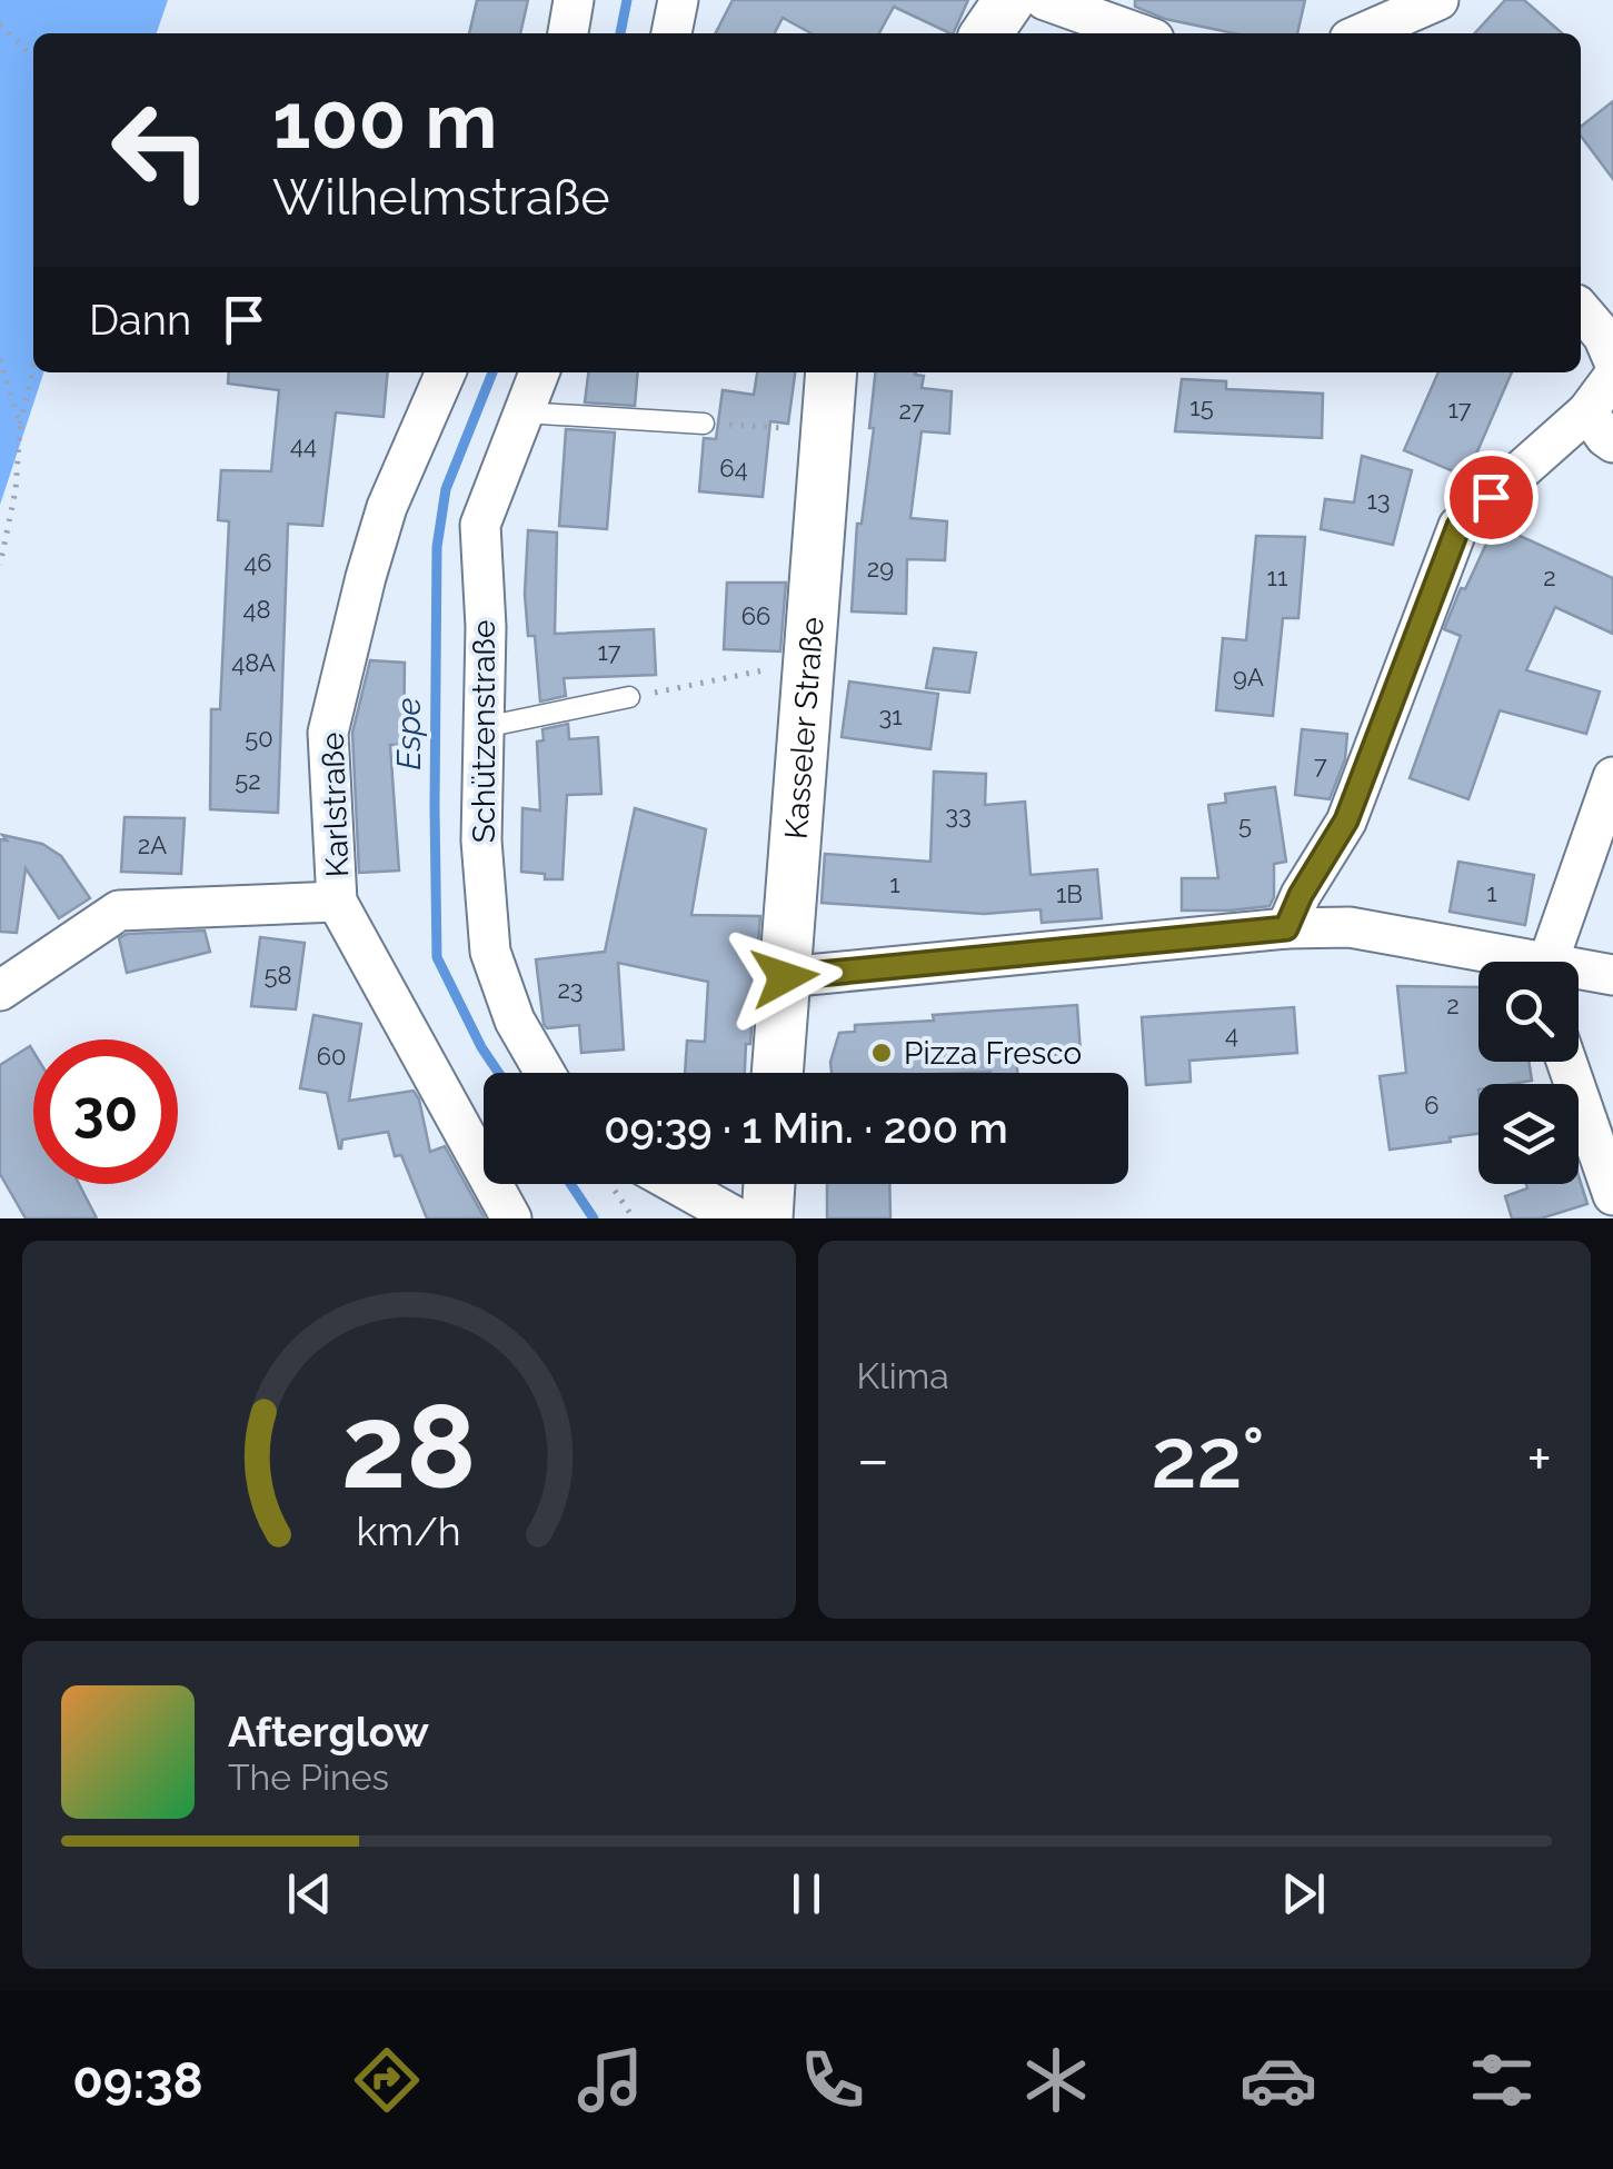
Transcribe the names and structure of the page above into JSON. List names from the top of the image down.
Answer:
{
  "streets": {
    "street": ["Kasseler Straße", "Schützenstraße", "Karlstraße"]
  },
  "water": ["Espe"],
  "places": ["Pizza Fresco"],
  "house_numbers": [
    "15",
    "17",
    "27",
    "44",
    "64",
    "13",
    "46",
    "29",
    "11",
    "2",
    "48",
    "66",
    "17",
    "48A",
    "9A",
    "31",
    "50",
    "7",
    "52",
    "33",
    "5",
    "2A",
    "1",
    "1",
    "1B",
    "58",
    "23",
    "2",
    "4",
    "60",
    "6"
  ],
  "page": {
    "turn": ["100 m", "Wilhelmstraße"],
    "then": "Dann",
    "limit": "30",
    "trip": "09:39 · 1 Min. · 200 m",
    "tile": "Klima",
    "heat": ["−", "22°", "+"],
    "song": ["Afterglow", "The Pines"],
    "tabs": "09:38",
    "gauge": ["28", "km/h"]
  }
}
